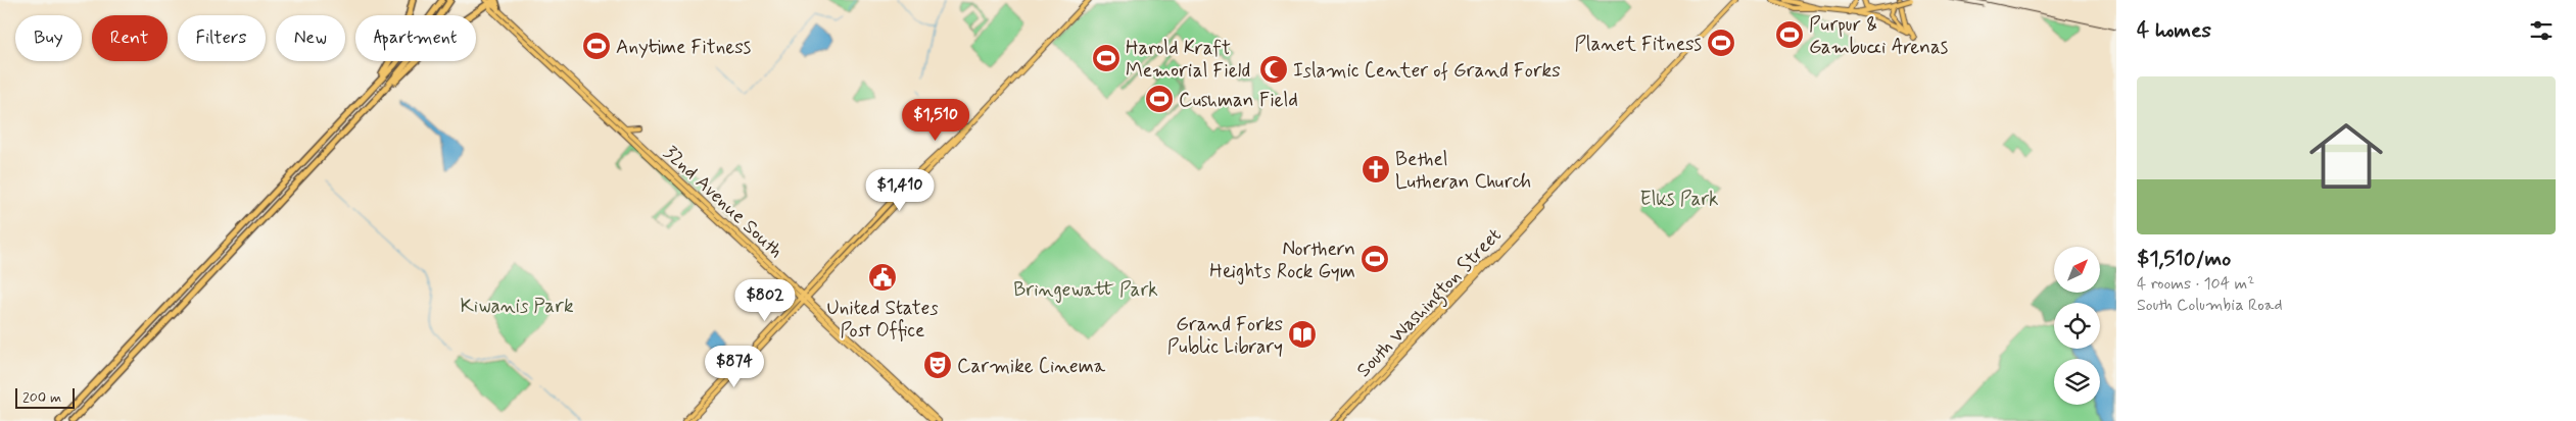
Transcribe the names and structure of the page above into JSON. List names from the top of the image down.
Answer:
{
  "streets": {
    "main road": ["32nd Avenue South", "South Washington Street"]
  },
  "parks": ["Elks Park", "Bringewatt Park", "Kiwanis Park"],
  "places": {
    "sports": [
      "Purpur & Gambucci Arenas",
      "Planet Fitness",
      "Anytime Fitness",
      "Harold Kraft Memorial Field",
      "Cushman Field",
      "Northern Heights Rock Gym"
    ],
    "mosque": ["Islamic Center of Grand Forks"],
    "church": ["Bethel Lutheran Church"],
    "public building": ["United States Post Office"],
    "library": ["Grand Forks Public Library"],
    "theatre": ["Carmike Cinema"]
  },
  "scale_bar": "200 m",
  "north": "top right",
  "page": {
    "heading": "4 homes",
    "chip": [
      "Buy",
      "Rent",
      "Filters",
      "New",
      "Apartment"
    ],
    "list": [
      {
        "name": "$1,510/mo",
        "note": "4 rooms · 104 m² · South Columbia Road"
      }
    ],
    "price": [
      "$1,510",
      "$1,410",
      "$802",
      "$874"
    ],
    "scale": "200 m"
  }
}
